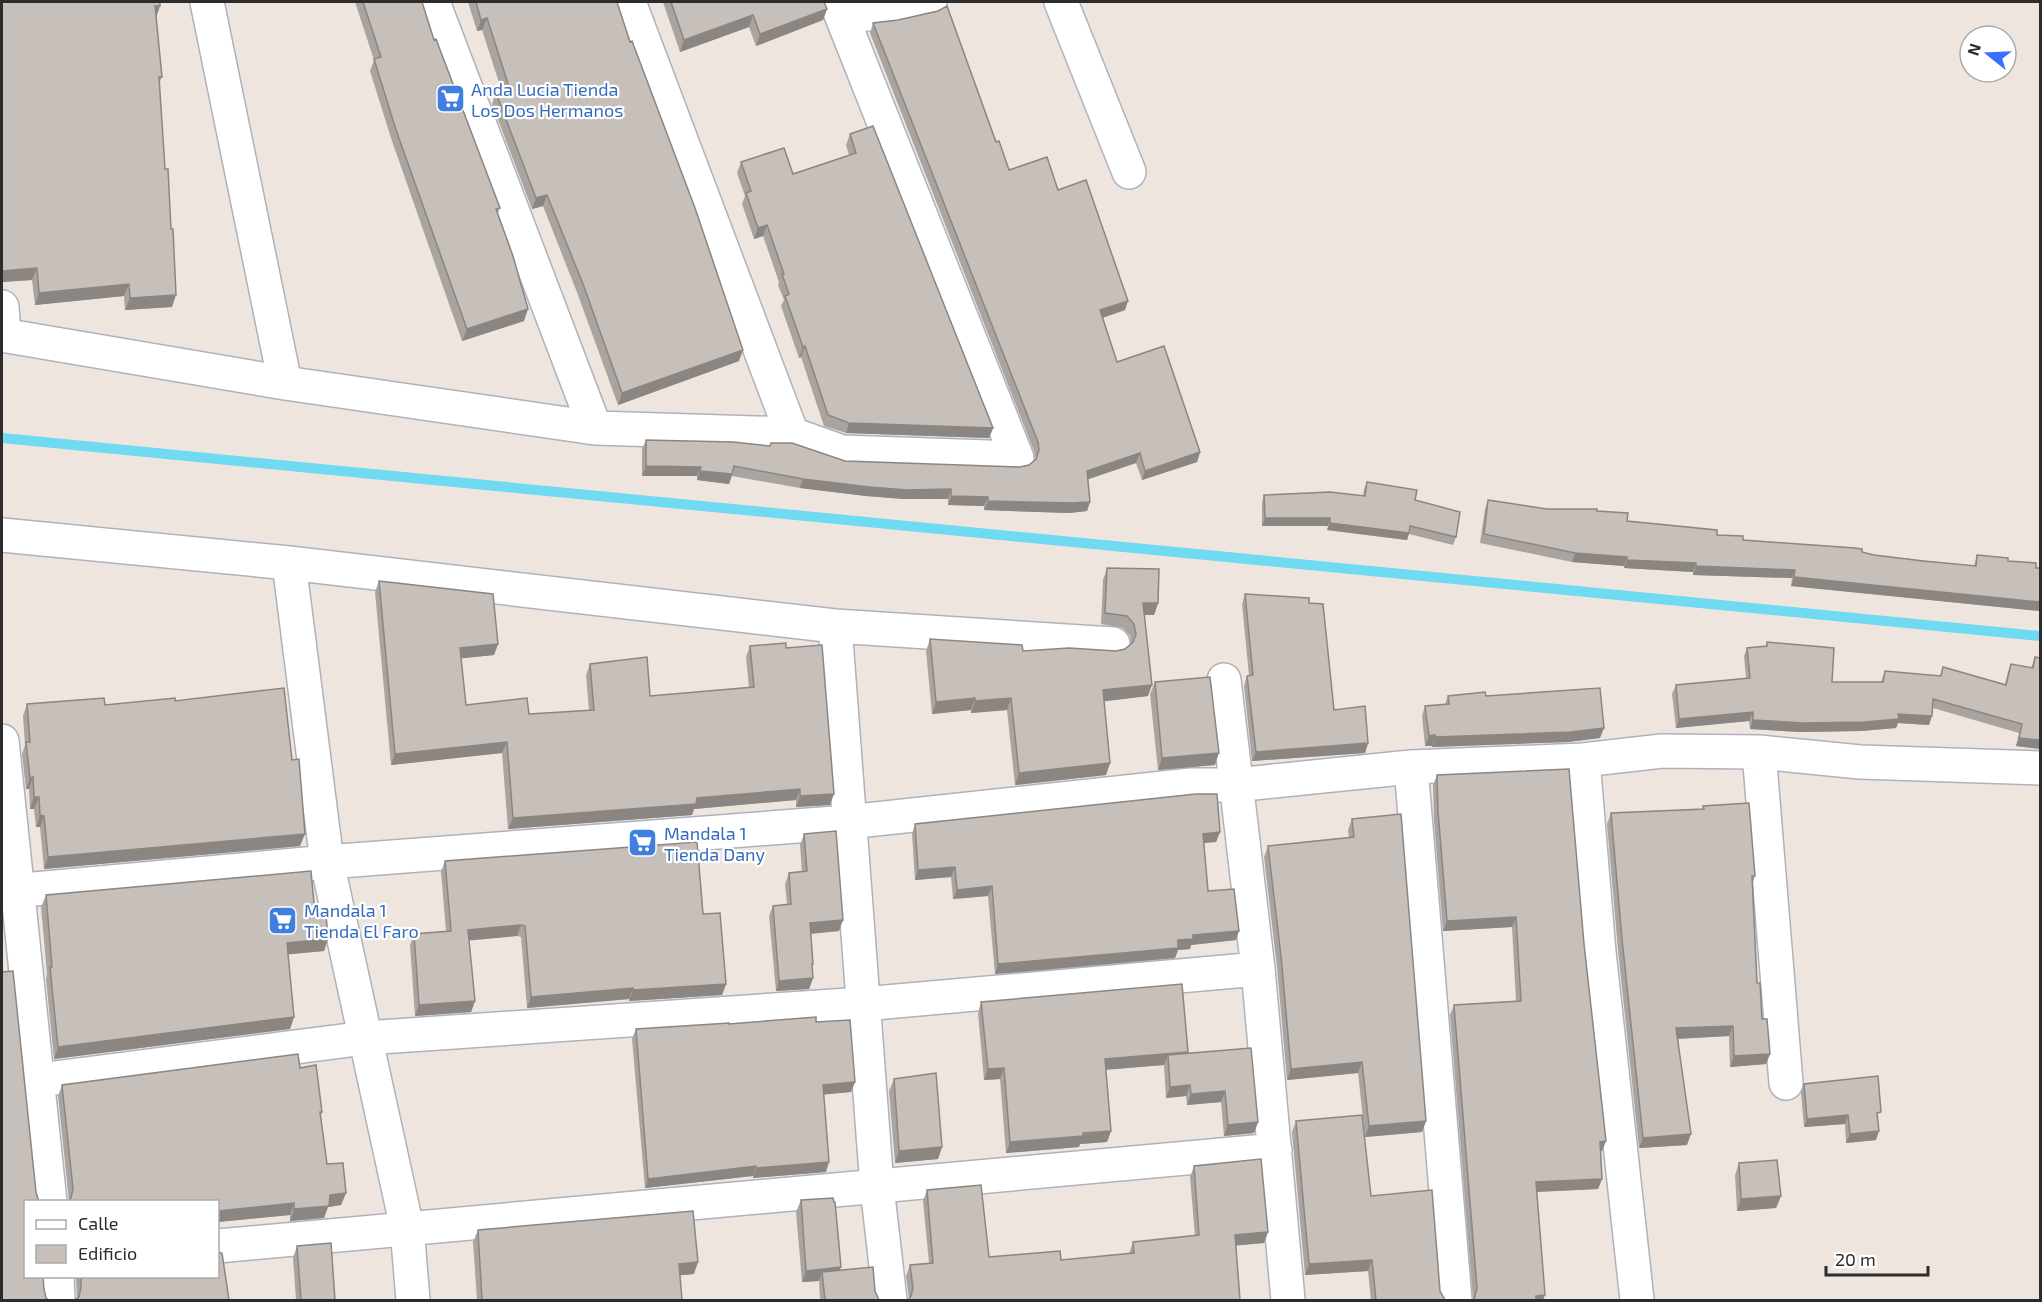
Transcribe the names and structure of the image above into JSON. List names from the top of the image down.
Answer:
{
  "places": {
    "supermarket": ["Anda Lucia Tienda Los Dos Hermanos", "Mandala 1 Tienda Dany", "Mandala 1 Tienda El Faro"]
  },
  "legend": ["Calle", "Edificio"],
  "scale_bar": "20 m",
  "north": "left"
}
